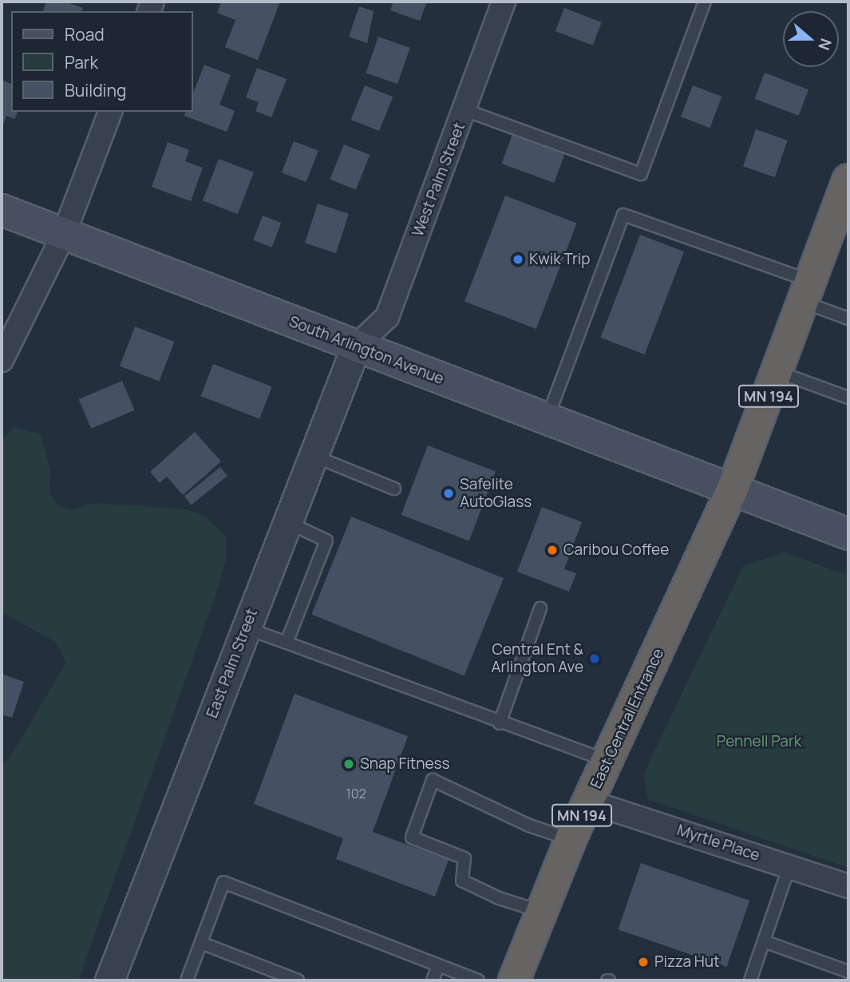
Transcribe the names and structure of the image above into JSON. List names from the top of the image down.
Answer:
{
  "streets": {
    "highway": ["MN 194", "East Central Entrance"],
    "main road": ["South Arlington Avenue"],
    "street": ["West Palm Street", "East Palm Street", "Myrtle Place"]
  },
  "crossings": [
    ["West Palm Street", "South Arlington Avenue"],
    ["West Palm Street", "East Palm Street"],
    ["South Arlington Avenue", "MN 194"],
    ["South Arlington Avenue", "East Palm Street"],
    ["South Arlington Avenue", "East Central Entrance"],
    ["MN 194", "East Central Entrance"],
    ["East Central Entrance", "Myrtle Place"]
  ],
  "parks": ["Pennell Park"],
  "places": [
    "Kwik Trip",
    "Safelite AutoGlass",
    "Caribou Coffee",
    "Central Ent & Arlington Ave",
    "Snap Fitness",
    "Pizza Hut"
  ],
  "house_numbers": ["102"],
  "legend": ["Road", "Park", "Building"],
  "north": "right"
}
